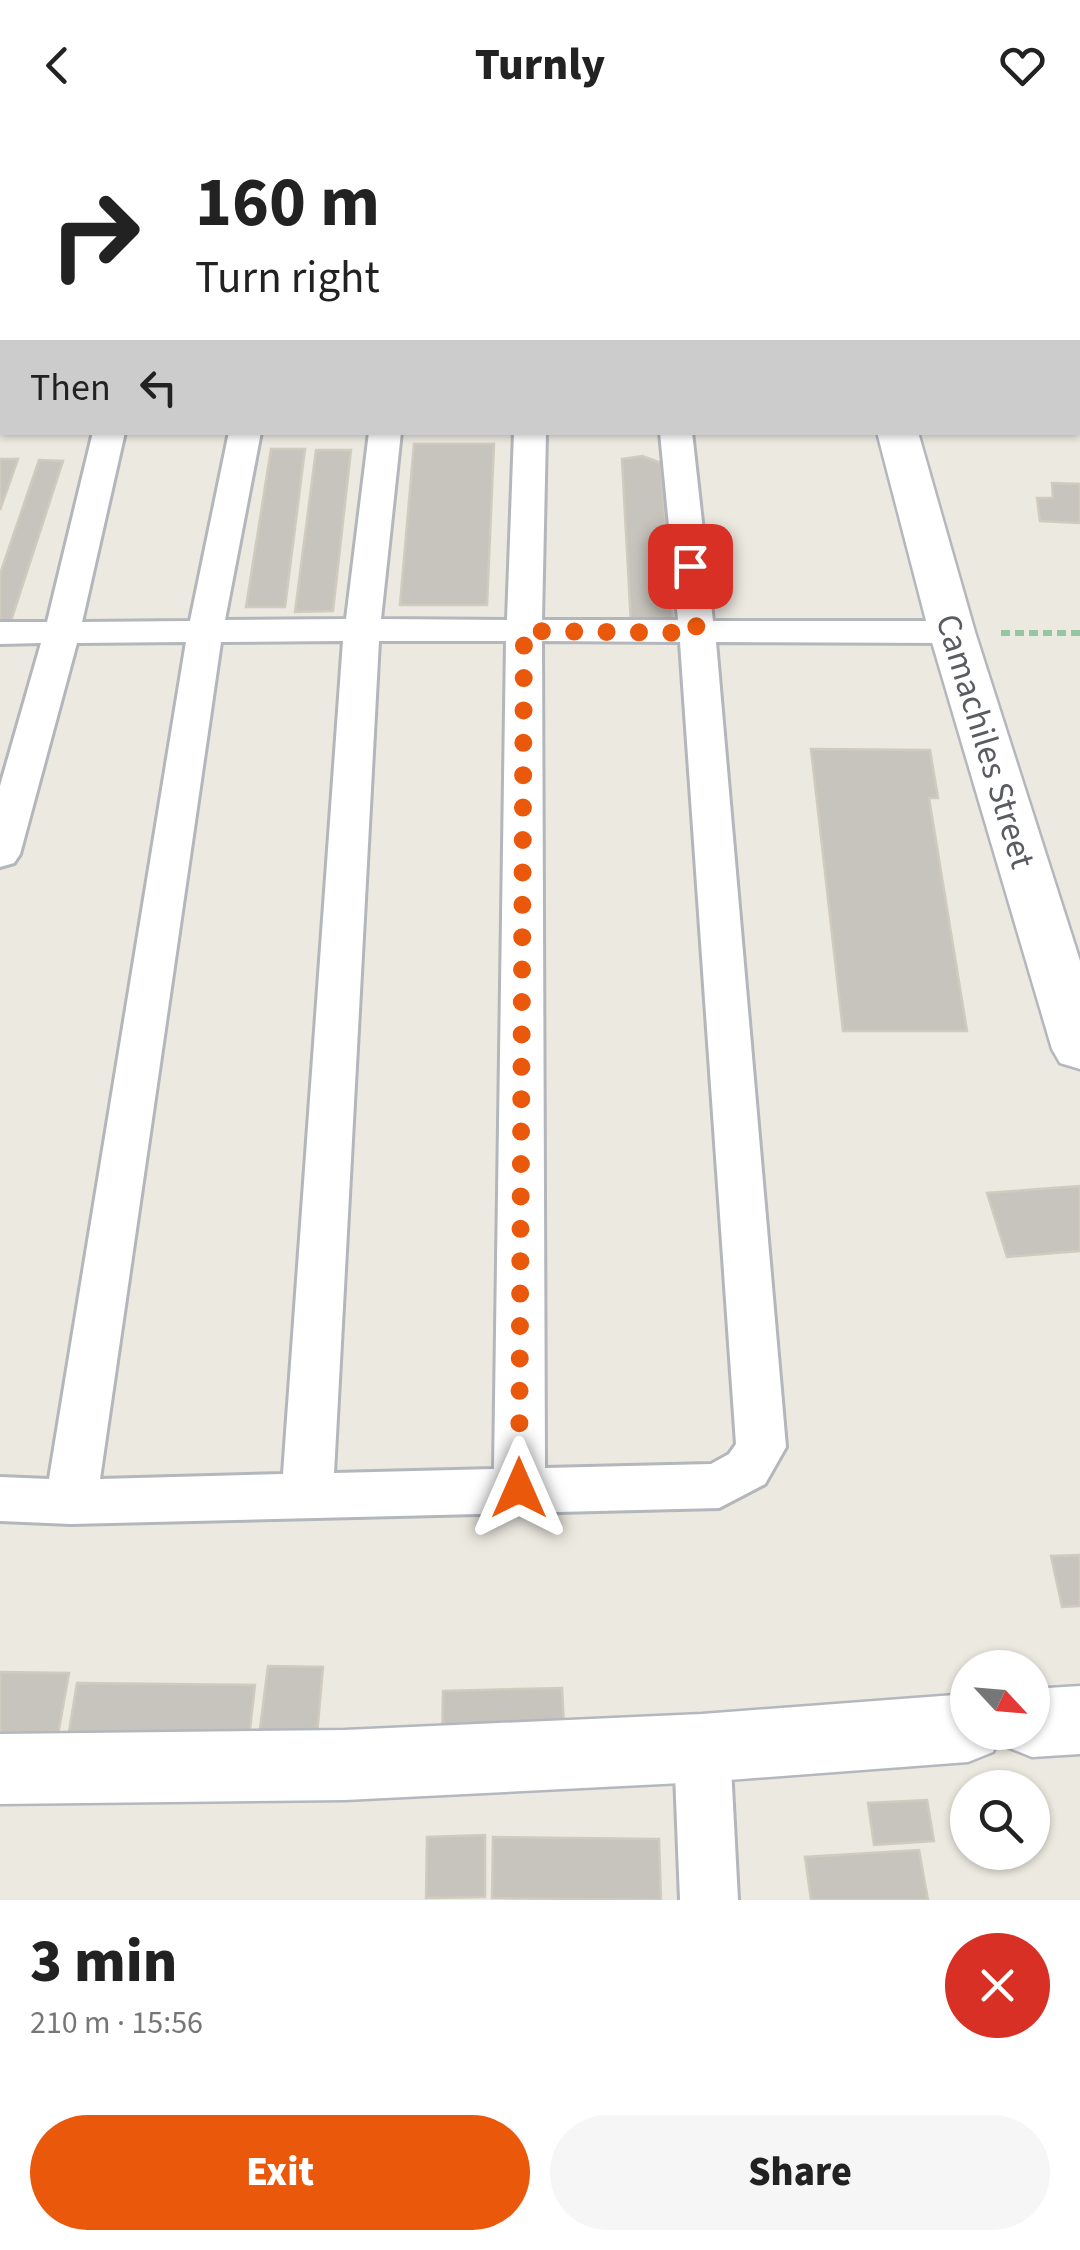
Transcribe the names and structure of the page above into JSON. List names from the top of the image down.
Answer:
{
  "streets": {
    "street": ["Camachiles Street"]
  },
  "north": "bottom right",
  "page": {
    "header": "Turnly",
    "turn": ["160 m", "Turn right"],
    "then": "Then",
    "heading": ["3 min", "210 m · 15:56"],
    "buttons": ["Exit", "Share"]
  }
}
